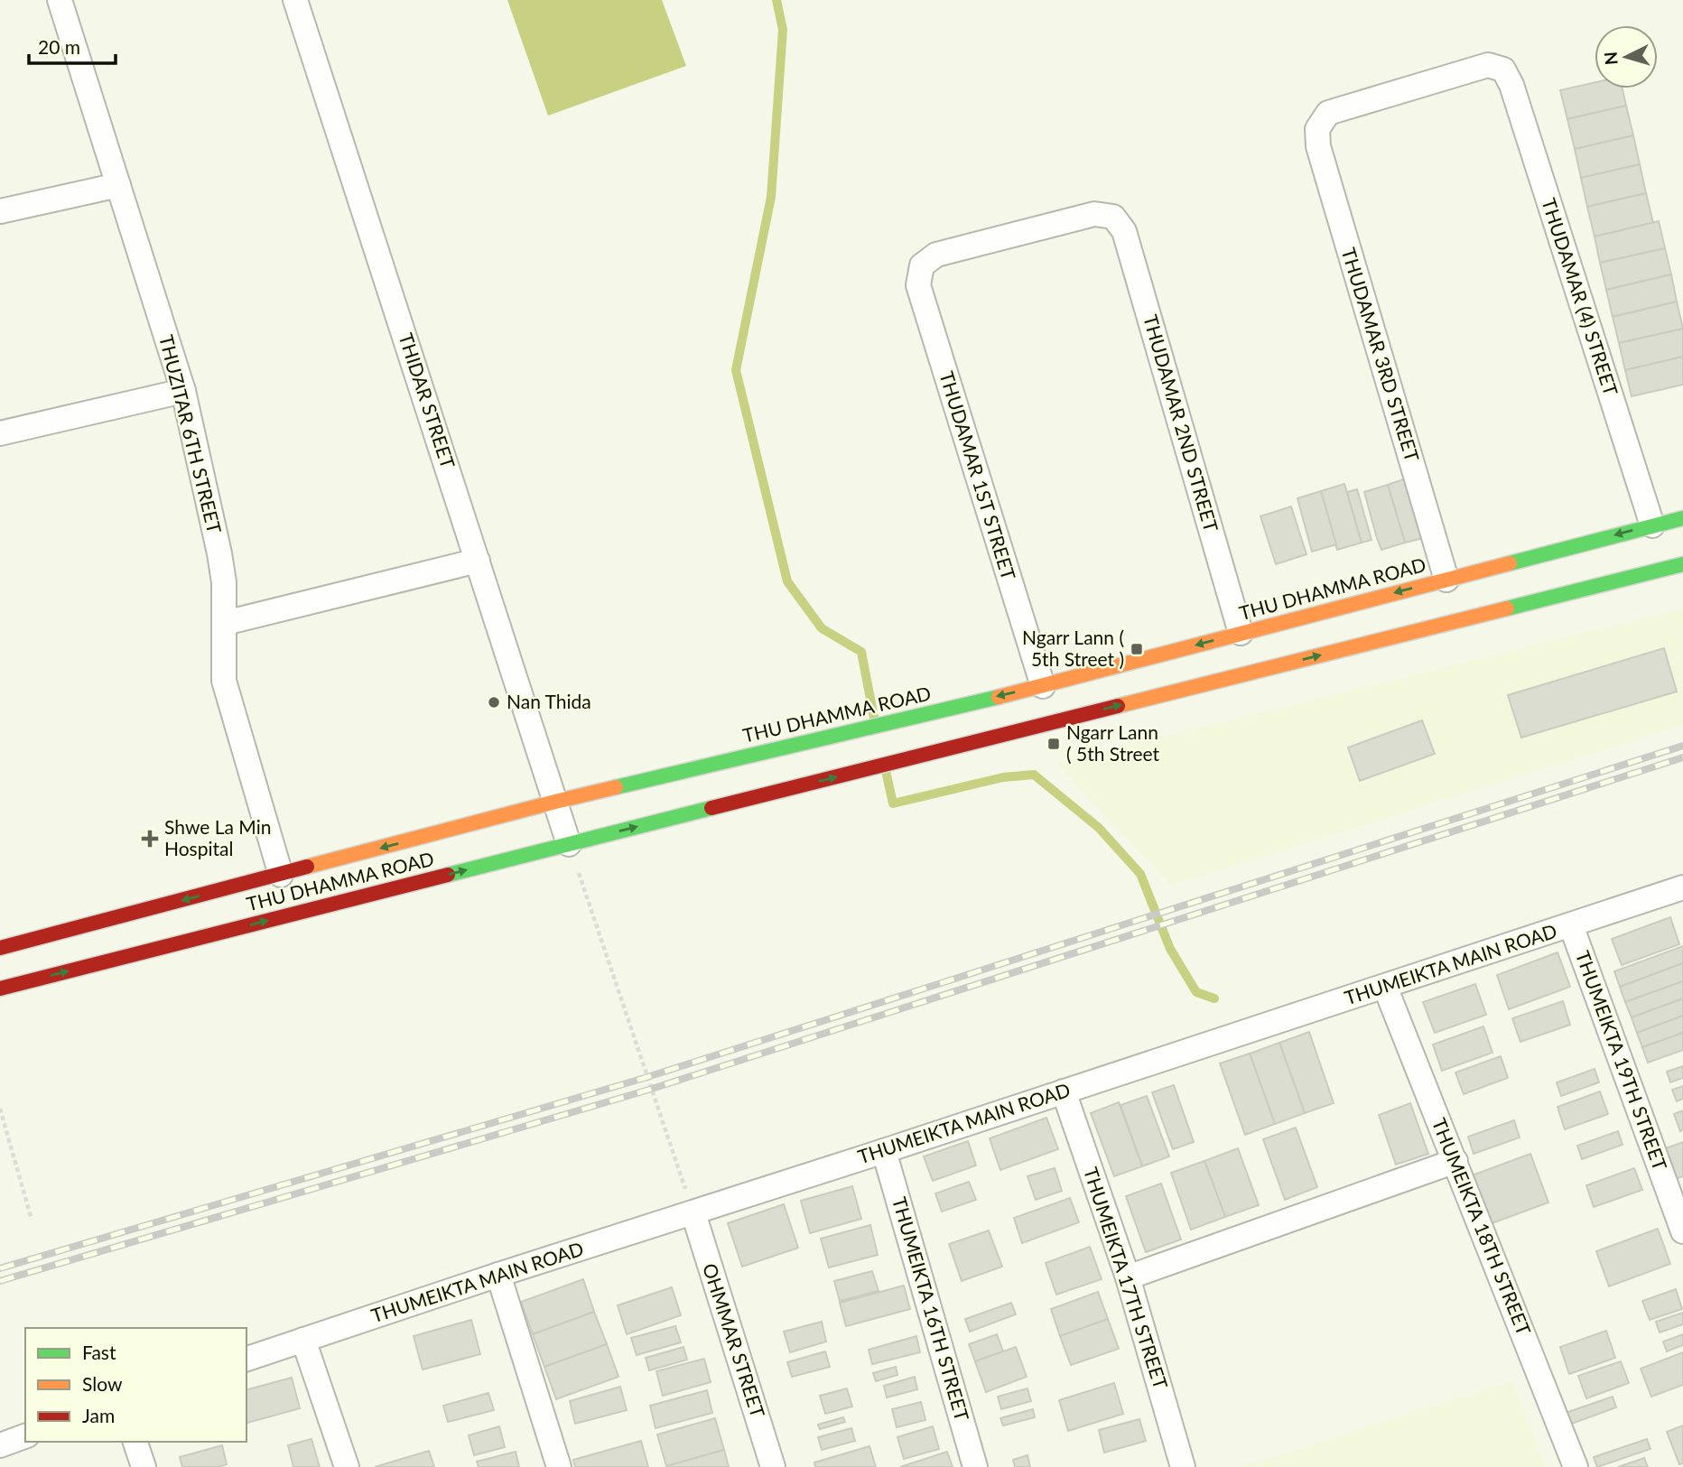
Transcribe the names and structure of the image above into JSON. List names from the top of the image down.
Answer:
{
  "streets": {
    "main road": ["THU DHAMMA ROAD"],
    "street": [
      "THUDAMAR (4) STREET",
      "THUDAMAR 3RD STREET",
      "THIDAR STREET",
      "THUDAMAR 2ND STREET",
      "THUZITAR 6TH STREET",
      "THUDAMAR 1ST STREET",
      "THUMEIKTA MAIN ROAD",
      "THUMEIKTA 19TH STREET",
      "THUMEIKTA 18TH STREET",
      "THUMEIKTA 17TH STREET",
      "THUMEIKTA 16TH STREET",
      "OHMMAR STREET"
    ]
  },
  "crossings": [
    ["THUDAMAR (4) STREET", "THUDAMAR 3RD STREET"],
    ["THUDAMAR (4) STREET", "THU DHAMMA ROAD"],
    ["THUDAMAR 3RD STREET", "THU DHAMMA ROAD"],
    ["THIDAR STREET", "THU DHAMMA ROAD"],
    ["THUDAMAR 2ND STREET", "THUDAMAR 1ST STREET"],
    ["THUDAMAR 2ND STREET", "THU DHAMMA ROAD"],
    ["THUZITAR 6TH STREET", "THU DHAMMA ROAD"],
    ["THUDAMAR 1ST STREET", "THU DHAMMA ROAD"],
    ["THUMEIKTA MAIN ROAD", "THUMEIKTA 19TH STREET"],
    ["THUMEIKTA MAIN ROAD", "THUMEIKTA 18TH STREET"],
    ["THUMEIKTA MAIN ROAD", "THUMEIKTA 17TH STREET"],
    ["THUMEIKTA MAIN ROAD", "THUMEIKTA 16TH STREET"],
    ["THUMEIKTA MAIN ROAD", "OHMMAR STREET"]
  ],
  "places": {
    "transit": ["Ngarr Lann ( 5th Street )", "Ngarr Lann ( 5th Street"],
    "other": ["Nan Thida"],
    "health": ["Shwe La Min Hospital"]
  },
  "legend": ["Fast", "Slow", "Jam"],
  "scale_bar": "20 m",
  "north": "left"
}
